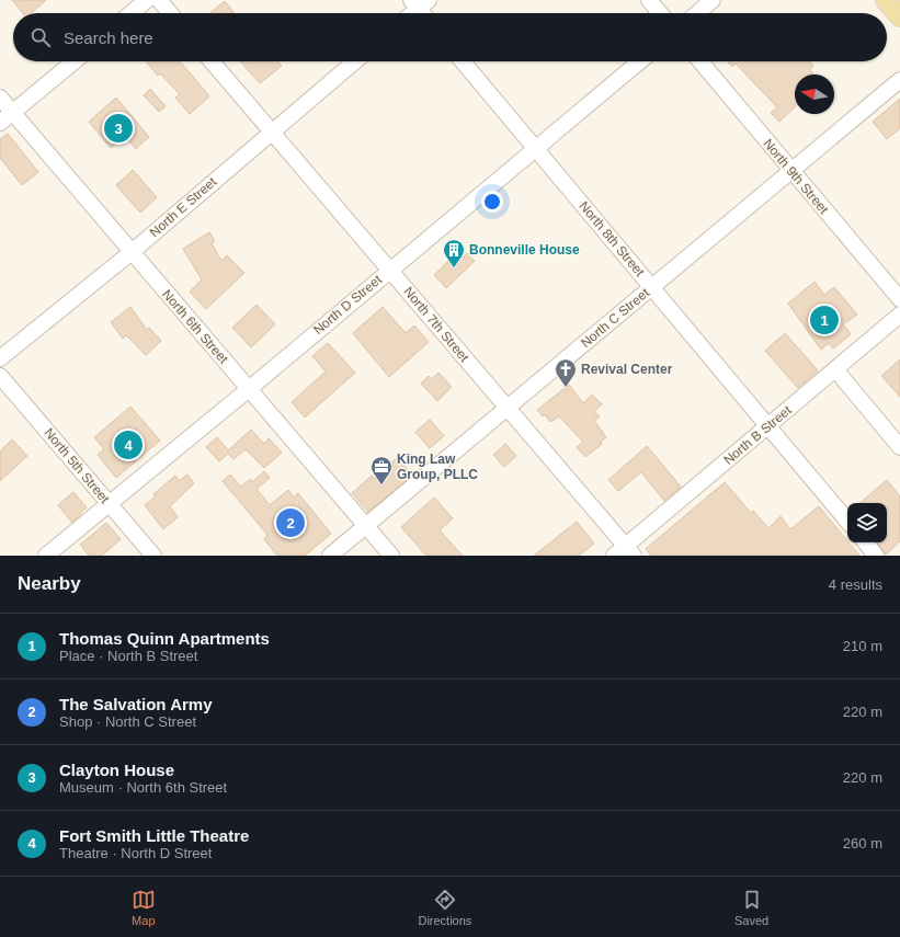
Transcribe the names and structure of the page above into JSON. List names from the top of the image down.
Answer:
{
  "streets": {
    "street": [
      "North 9th Street",
      "North E Street",
      "North 8th Street",
      "North D Street",
      "North C Street",
      "North 7th Street",
      "North 6th Street",
      "North B Street",
      "North 5th Street"
    ]
  },
  "crossings": [
    ["North 9th Street", "North C Street"],
    ["North E Street", "North 7th Street"],
    ["North E Street", "North 6th Street"],
    ["North 8th Street", "North D Street"],
    ["North 8th Street", "North C Street"],
    ["North 8th Street", "North B Street"],
    ["North D Street", "North 7th Street"],
    ["North D Street", "North 6th Street"],
    ["North D Street", "North 5th Street"],
    ["North C Street", "North 7th Street"],
    ["North C Street", "North 6th Street"],
    ["North 7th Street", "North B Street"]
  ],
  "places": {
    "building": ["Bonneville House"],
    "church": ["Revival Center"],
    "office": ["King Law Group, PLLC"]
  },
  "north": "left",
  "page": {
    "search": "Search here",
    "pins": [
      "3",
      "1",
      "4",
      "2"
    ],
    "heading": ["Nearby", "4 results"],
    "list": [
      {
        "mark": "1",
        "name": "Thomas Quinn Apartments",
        "note": "Place · North B Street",
        "value": "210 m"
      },
      {
        "mark": "2",
        "name": "The Salvation Army",
        "note": "Shop · North C Street",
        "value": "220 m"
      },
      {
        "mark": "3",
        "name": "Clayton House",
        "note": "Museum · North 6th Street",
        "value": "220 m"
      },
      {
        "mark": "4",
        "name": "Fort Smith Little Theatre",
        "note": "Theatre · North D Street",
        "value": "260 m"
      }
    ],
    "nav": ["Map", "Directions", "Saved"]
  }
}
